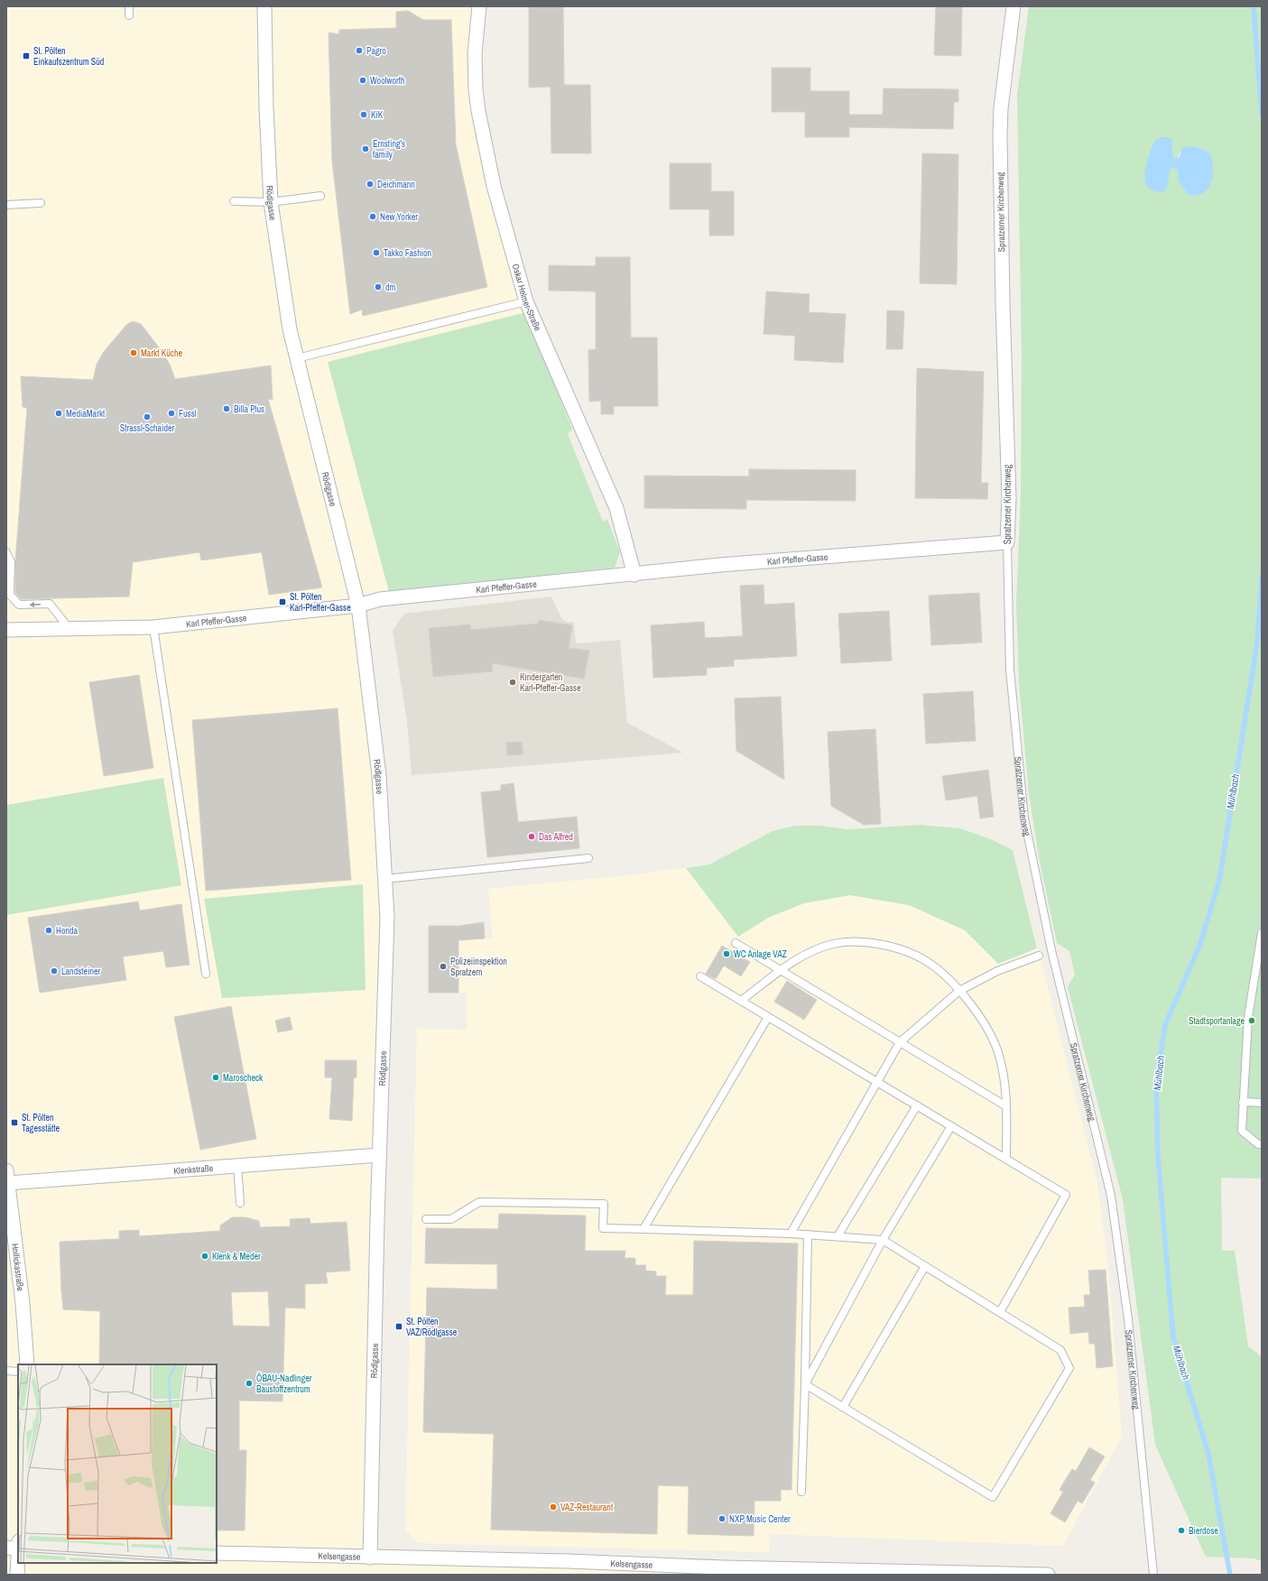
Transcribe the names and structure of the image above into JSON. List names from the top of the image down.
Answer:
{
  "streets": {
    "street": [
      "Rödlgasse",
      "Spratzerner Kirchenweg",
      "Oskar Helmer-Straße",
      "Karl Pfeffer-Gasse",
      "Klenkstraße",
      "Hnilickastraße",
      "Kelsengasse"
    ]
  },
  "crossings": [
    ["Rödlgasse", "Karl Pfeffer-Gasse"],
    ["Rödlgasse", "Klenkstraße"],
    ["Rödlgasse", "Kelsengasse"],
    ["Spratzerner Kirchenweg", "Karl Pfeffer-Gasse"],
    ["Oskar Helmer-Straße", "Karl Pfeffer-Gasse"],
    ["Klenkstraße", "Hnilickastraße"]
  ],
  "water": ["Mühlbach"],
  "places": {
    "other": [
      "Pagro",
      "Woolworth",
      "KiK",
      "Ernsting's family",
      "Deichmann",
      "New Yorker",
      "Takko Fashion",
      "dm",
      "Markt Küche",
      "Billa Plus",
      "MediaMarkt",
      "Fussl",
      "Strassl-Schaider",
      "Kindergarten Karl-Pfeffer-Gasse",
      "Das Alfred",
      "Honda",
      "WC Anlage VAZ",
      "Polizeiinspektion Spratzern",
      "Landsteiner",
      "Stadtsportanlage",
      "Maroscheck",
      "Klenk & Meder",
      "ÖBAU-Nadlinger Baustoffzentrum",
      "VAZ-Restaurant",
      "NXP Music Center",
      "Bierdose"
    ],
    "transit": [
      "St. Pölten Einkaufszentrum Süd",
      "St. Pölten Karl-Pfeffer-Gasse",
      "St. Pölten Tagesstätte",
      "St. Pölten VAZ/Rödlgasse"
    ]
  }
}
